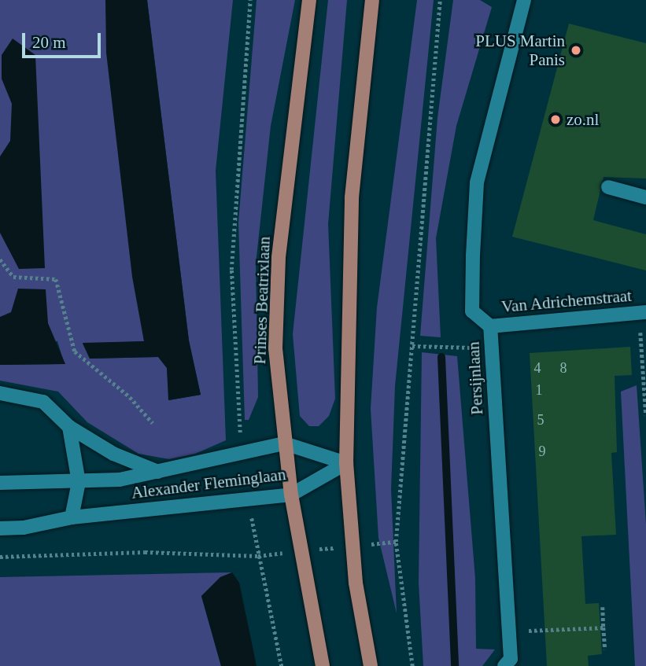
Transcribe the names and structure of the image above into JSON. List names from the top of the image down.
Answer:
{
  "streets": {
    "main road": ["Prinses Beatrixlaan"],
    "street": ["Van Adrichemstraat", "Persijnlaan", "Alexander Fleminglaan"]
  },
  "crossings": [
    ["Prinses Beatrixlaan", "Alexander Fleminglaan"],
    ["Van Adrichemstraat", "Persijnlaan"]
  ],
  "places": ["PLUS Martin Panis", "zo.nl"],
  "house_numbers": [
    "4",
    "8",
    "1",
    "5",
    "9"
  ],
  "scale_bar": "20 m"
}
